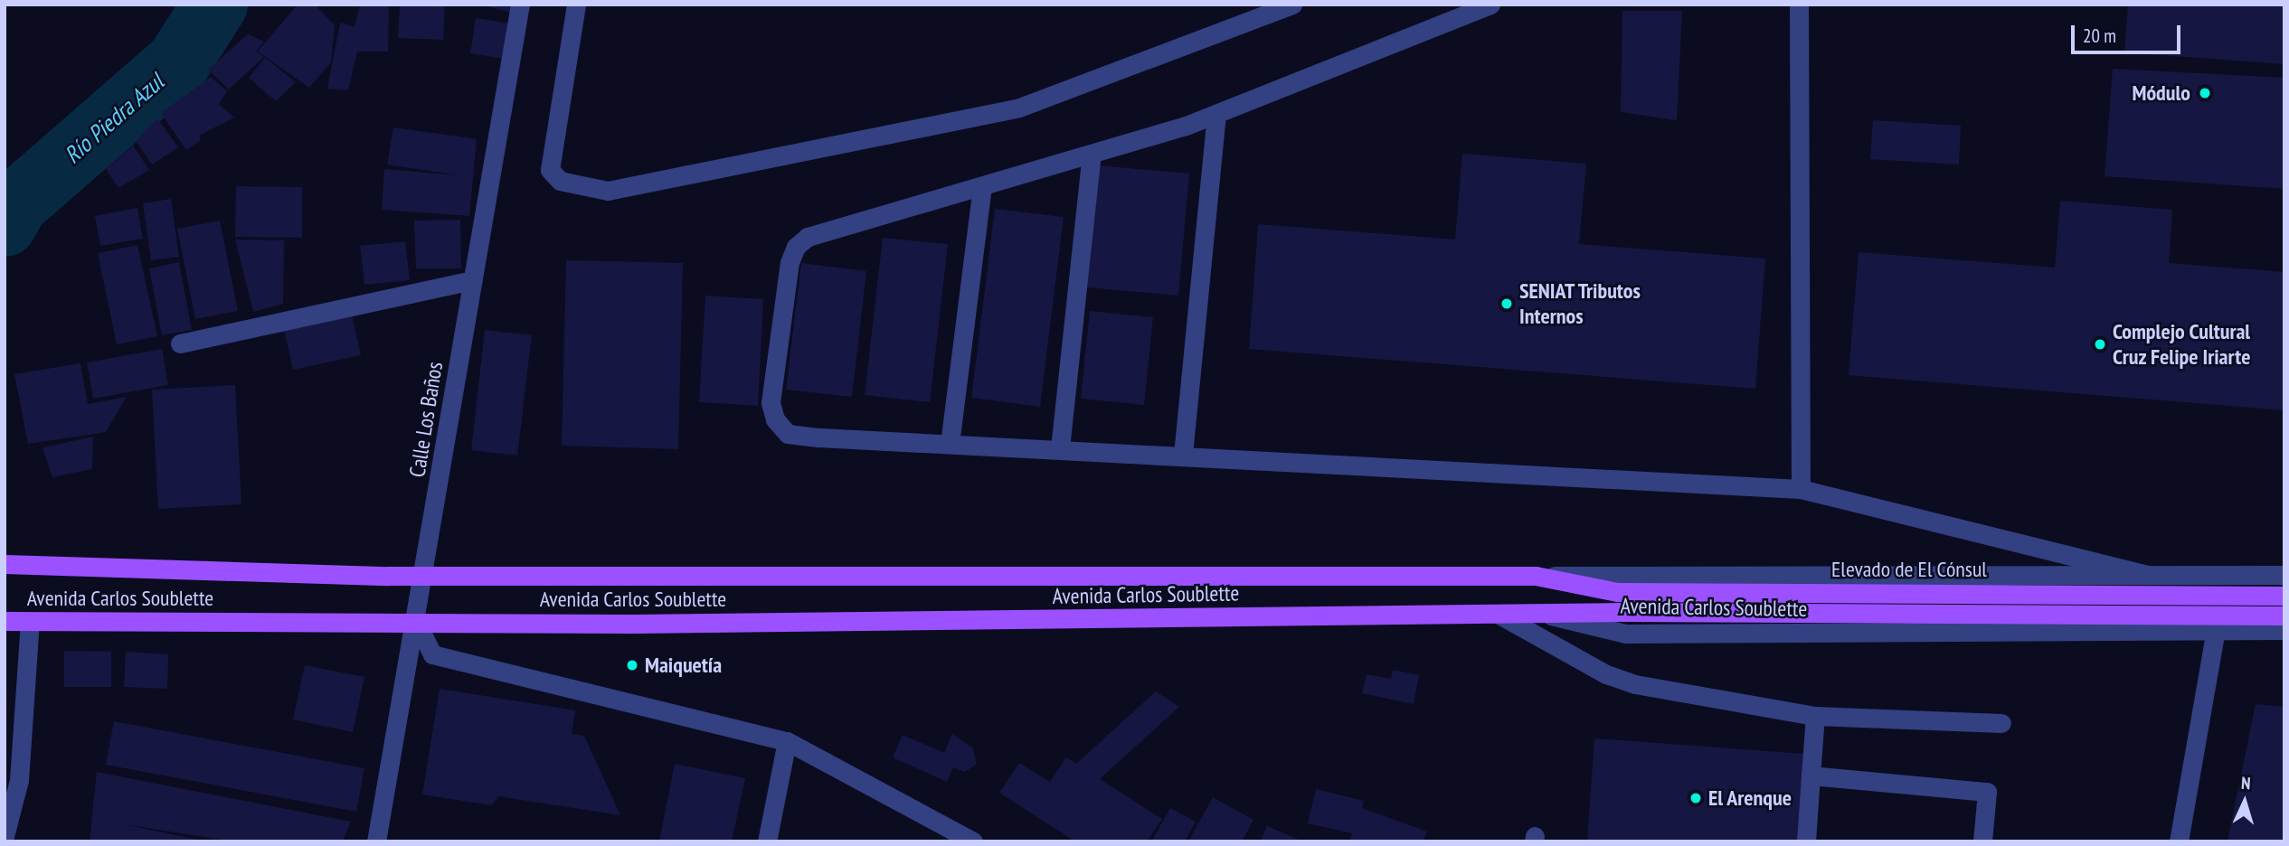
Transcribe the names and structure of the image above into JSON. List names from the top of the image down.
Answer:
{
  "streets": {
    "main road": ["Elevado de El Cónsul", "Avenida Carlos Soublette"],
    "street": ["Calle Los Baños"]
  },
  "crossings": [
    ["Calle Los Baños", "Avenida Carlos Soublette"],
    ["Elevado de El Cónsul", "Avenida Carlos Soublette"]
  ],
  "water": ["Río Piedra Azul"],
  "places": [
    "Módulo",
    "SENIAT Tributos Internos",
    "Complejo Cultural Cruz Felipe Iriarte",
    "Maiquetía",
    "El Arenque"
  ],
  "scale_bar": "20 m",
  "north": "top"
}
